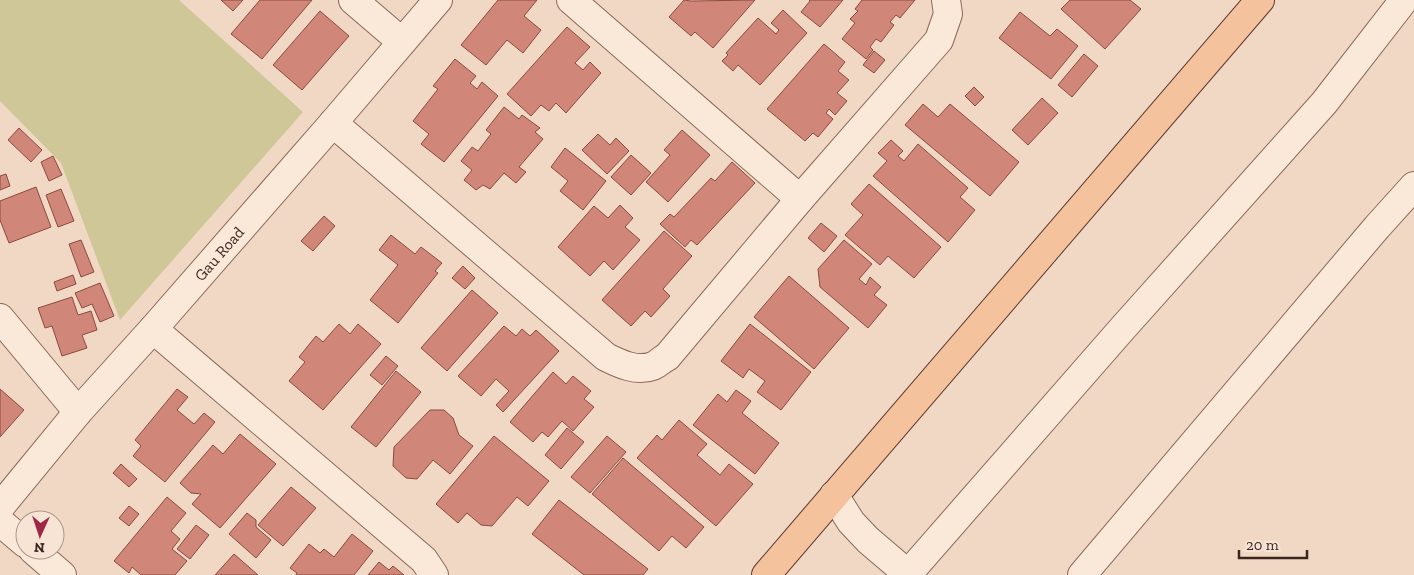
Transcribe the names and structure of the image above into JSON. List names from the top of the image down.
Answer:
{
  "streets": {
    "street": ["Gau Road"]
  },
  "scale_bar": "20 m",
  "north": "bottom"
}
